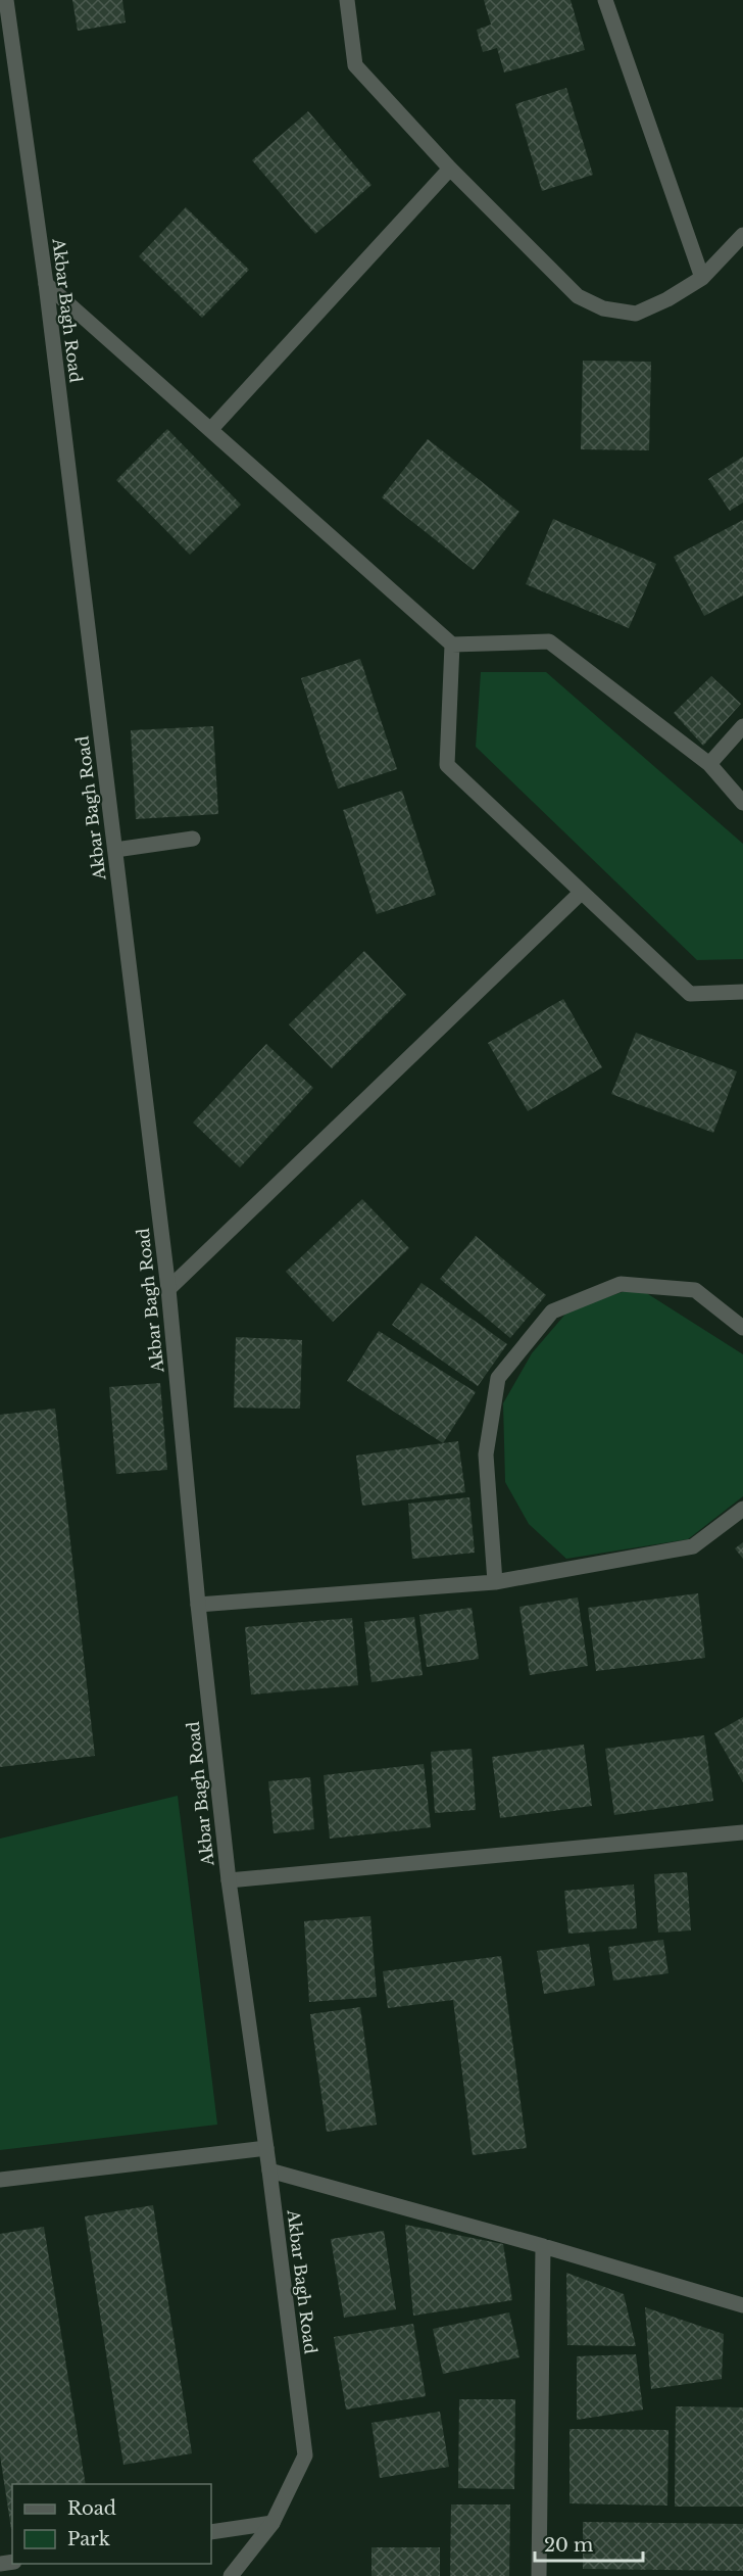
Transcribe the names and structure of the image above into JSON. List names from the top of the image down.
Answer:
{
  "streets": {
    "street": ["Akbar Bagh Road"]
  },
  "legend": ["Road", "Park"],
  "scale_bar": "20 m"
}
